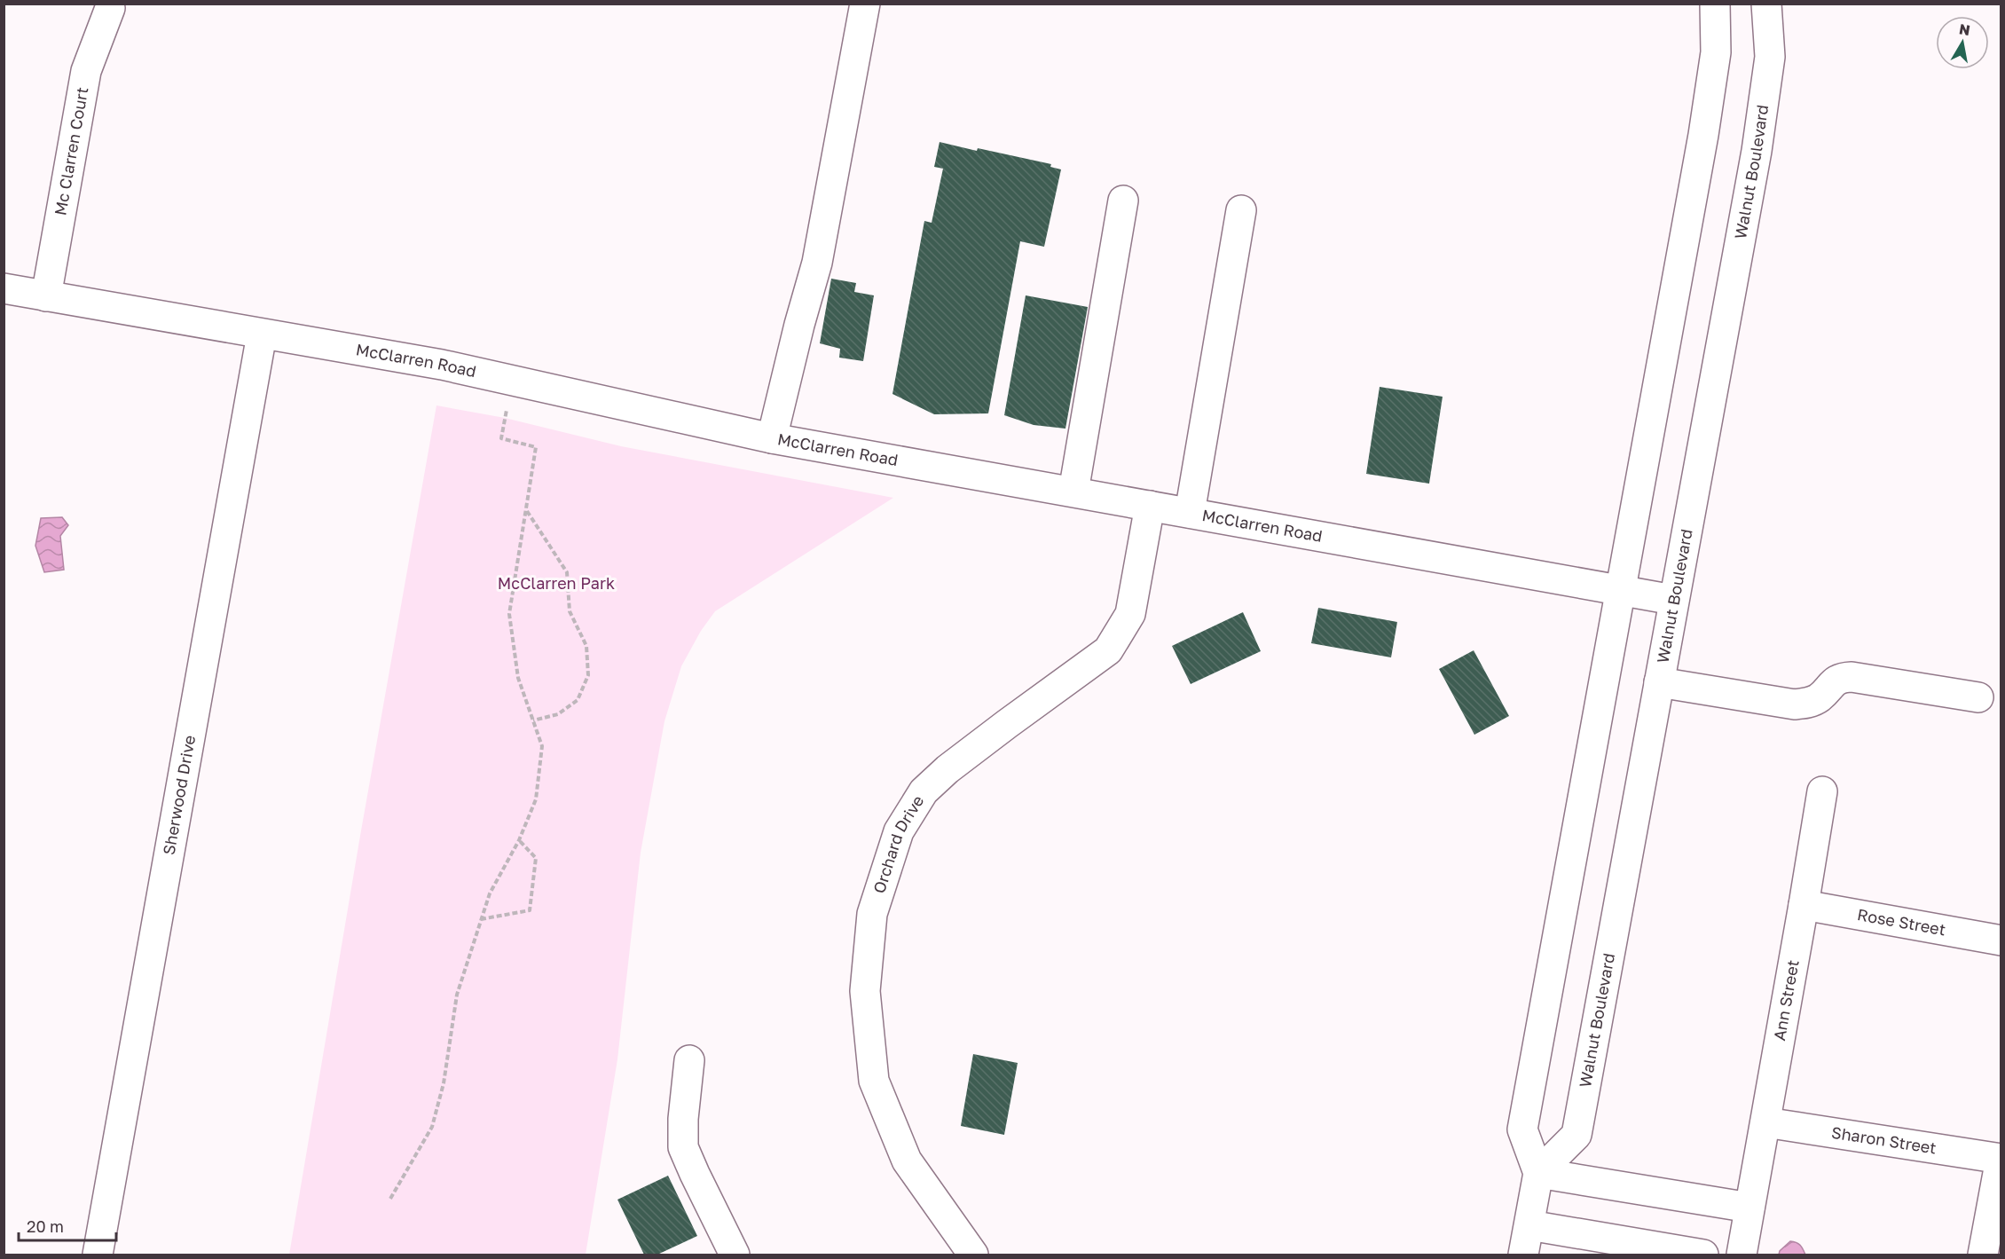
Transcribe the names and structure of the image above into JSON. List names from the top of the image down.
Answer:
{
  "streets": {
    "street": [
      "Mc Clarren Court",
      "Walnut Boulevard",
      "McClarren Road",
      "Sherwood Drive",
      "Orchard Drive",
      "Rose Street",
      "Ann Street",
      "Sharon Street"
    ]
  },
  "crossings": [
    ["Mc Clarren Court", "McClarren Road"],
    ["Walnut Boulevard", "McClarren Road"],
    ["McClarren Road", "Sherwood Drive"],
    ["McClarren Road", "Orchard Drive"],
    ["Rose Street", "Ann Street"],
    ["Ann Street", "Sharon Street"]
  ],
  "parks": ["McClarren Park"],
  "scale_bar": "20 m",
  "north": "top"
}
